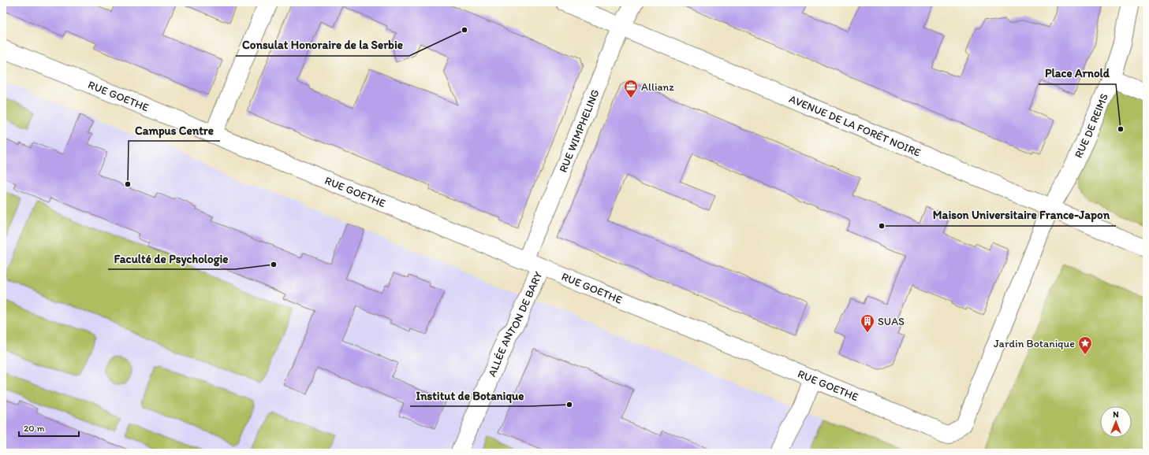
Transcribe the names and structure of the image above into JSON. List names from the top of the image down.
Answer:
{
  "streets": {
    "street": [
      "RUE GOETHE",
      "RUE DE REIMS",
      "AVENUE DE LA FORÊT NOIRE",
      "RUE WIMPHELING",
      "ALLÉE ANTON DE BARY"
    ]
  },
  "crossings": [
    ["RUE GOETHE", "RUE DE REIMS"],
    ["RUE GOETHE", "AVENUE DE LA FORÊT NOIRE"],
    ["RUE GOETHE", "RUE WIMPHELING"],
    ["RUE GOETHE", "ALLÉE ANTON DE BARY"],
    ["RUE DE REIMS", "AVENUE DE LA FORÊT NOIRE"],
    ["AVENUE DE LA FORÊT NOIRE", "RUE WIMPHELING"],
    ["RUE WIMPHELING", "ALLÉE ANTON DE BARY"]
  ],
  "places": {
    "other": [
      "Consulat Honoraire de la Serbie",
      "Place Arnold",
      "Campus Centre",
      "Maison Universitaire France-Japon",
      "Faculté de Psychologie",
      "Institut de Botanique"
    ],
    "office": ["Allianz"],
    "building": ["SUAS"],
    "place": ["Jardin Botanique"]
  },
  "scale_bar": "20 m",
  "north": "top"
}
